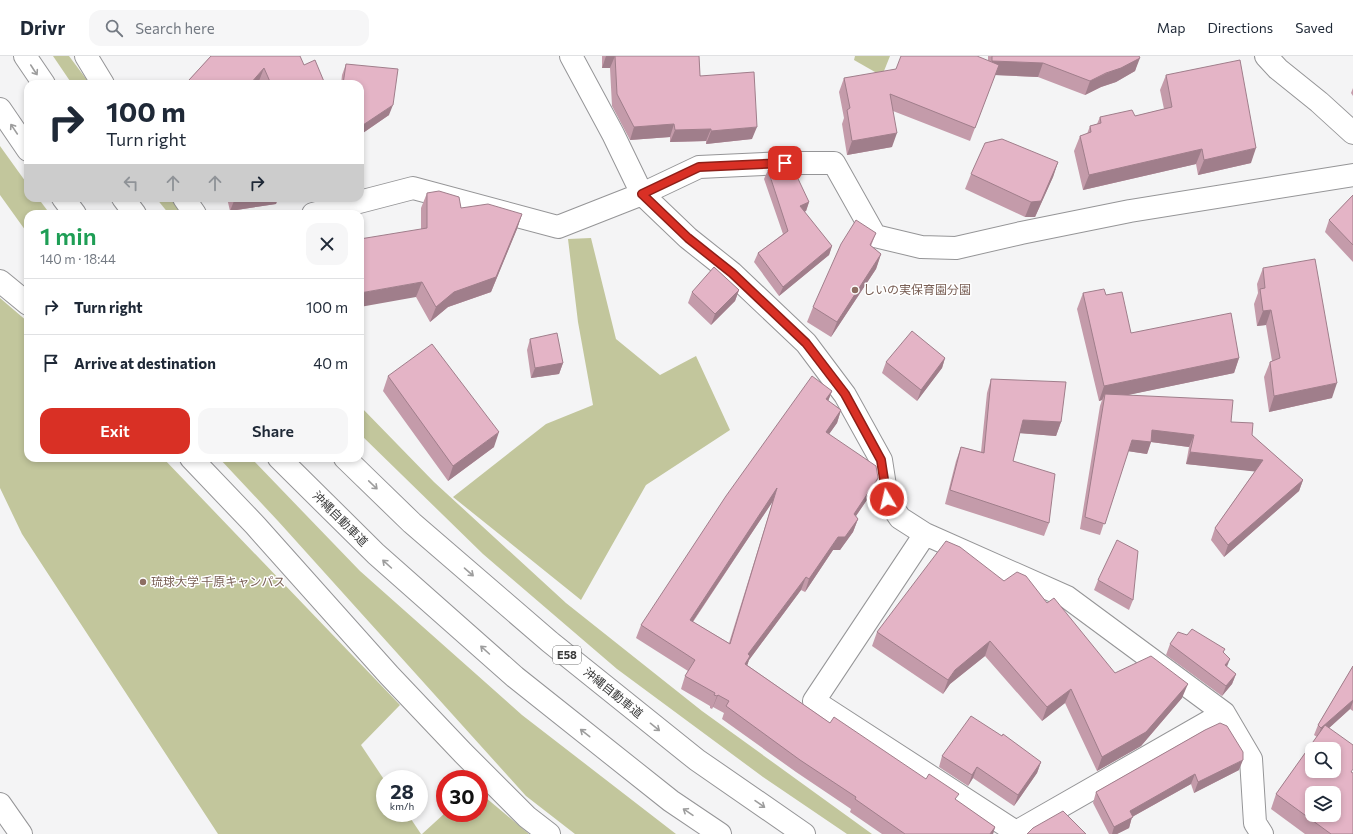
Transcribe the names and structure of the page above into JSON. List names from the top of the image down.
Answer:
{
  "streets": {
    "main road": ["沖縄自動車道", "E58"]
  },
  "places": ["しいの実保育園分園", "琉球大学 千原キャンパス"],
  "page": {
    "header": "Drivr",
    "search": "Search here",
    "nav": ["Map", "Directions", "Saved"],
    "turn": ["100 m", "Turn right"],
    "heading": ["1 min", "140 m · 18:44"],
    "list": [
      {
        "name": "Turn right",
        "value": "100 m"
      },
      {
        "name": "Arrive at destination",
        "value": "40 m"
      }
    ],
    "buttons": ["Exit", "Share"],
    "speed": "28 km/h",
    "limit": "30"
  }
}
